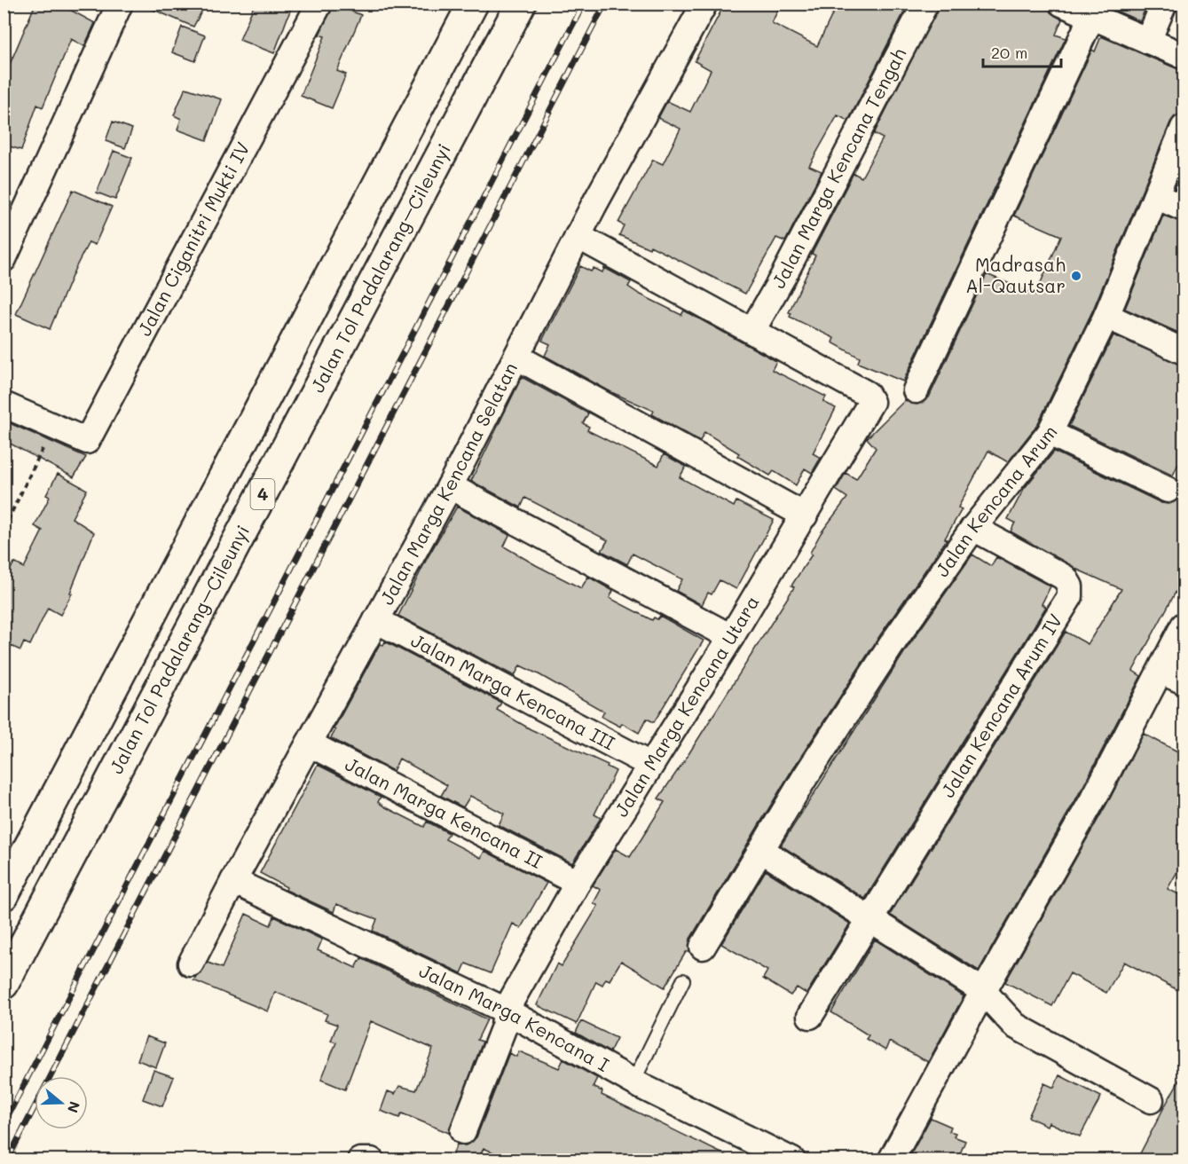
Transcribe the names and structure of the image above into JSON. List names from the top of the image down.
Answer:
{
  "streets": {
    "highway": ["Jalan Tol Padalarang–Cileunyi", "4"],
    "street": [
      "Jalan Marga Kencana Tengah",
      "Jalan Ciganitri Mukti IV",
      "Jalan Marga Kencana Selatan",
      "Jalan Kencana Arum",
      "Jalan Marga Kencana III",
      "Jalan Marga Kencana Utara",
      "Jalan Kencana Arum IV",
      "Jalan Marga Kencana II",
      "Jalan Marga Kencana I"
    ]
  },
  "crossings": [
    ["Jalan Marga Kencana Tengah", "Jalan Marga Kencana Utara"],
    ["Jalan Marga Kencana Selatan", "Jalan Marga Kencana III"],
    ["Jalan Marga Kencana Selatan", "Jalan Marga Kencana II"],
    ["Jalan Marga Kencana Selatan", "Jalan Marga Kencana I"],
    ["Jalan Kencana Arum", "Jalan Kencana Arum IV"],
    ["Jalan Marga Kencana III", "Jalan Marga Kencana Utara"],
    ["Jalan Marga Kencana Utara", "Jalan Marga Kencana II"],
    ["Jalan Marga Kencana Utara", "Jalan Marga Kencana I"]
  ],
  "places": ["Madrasah Al-Qautsar"],
  "scale_bar": "20 m",
  "north": "right"
}
